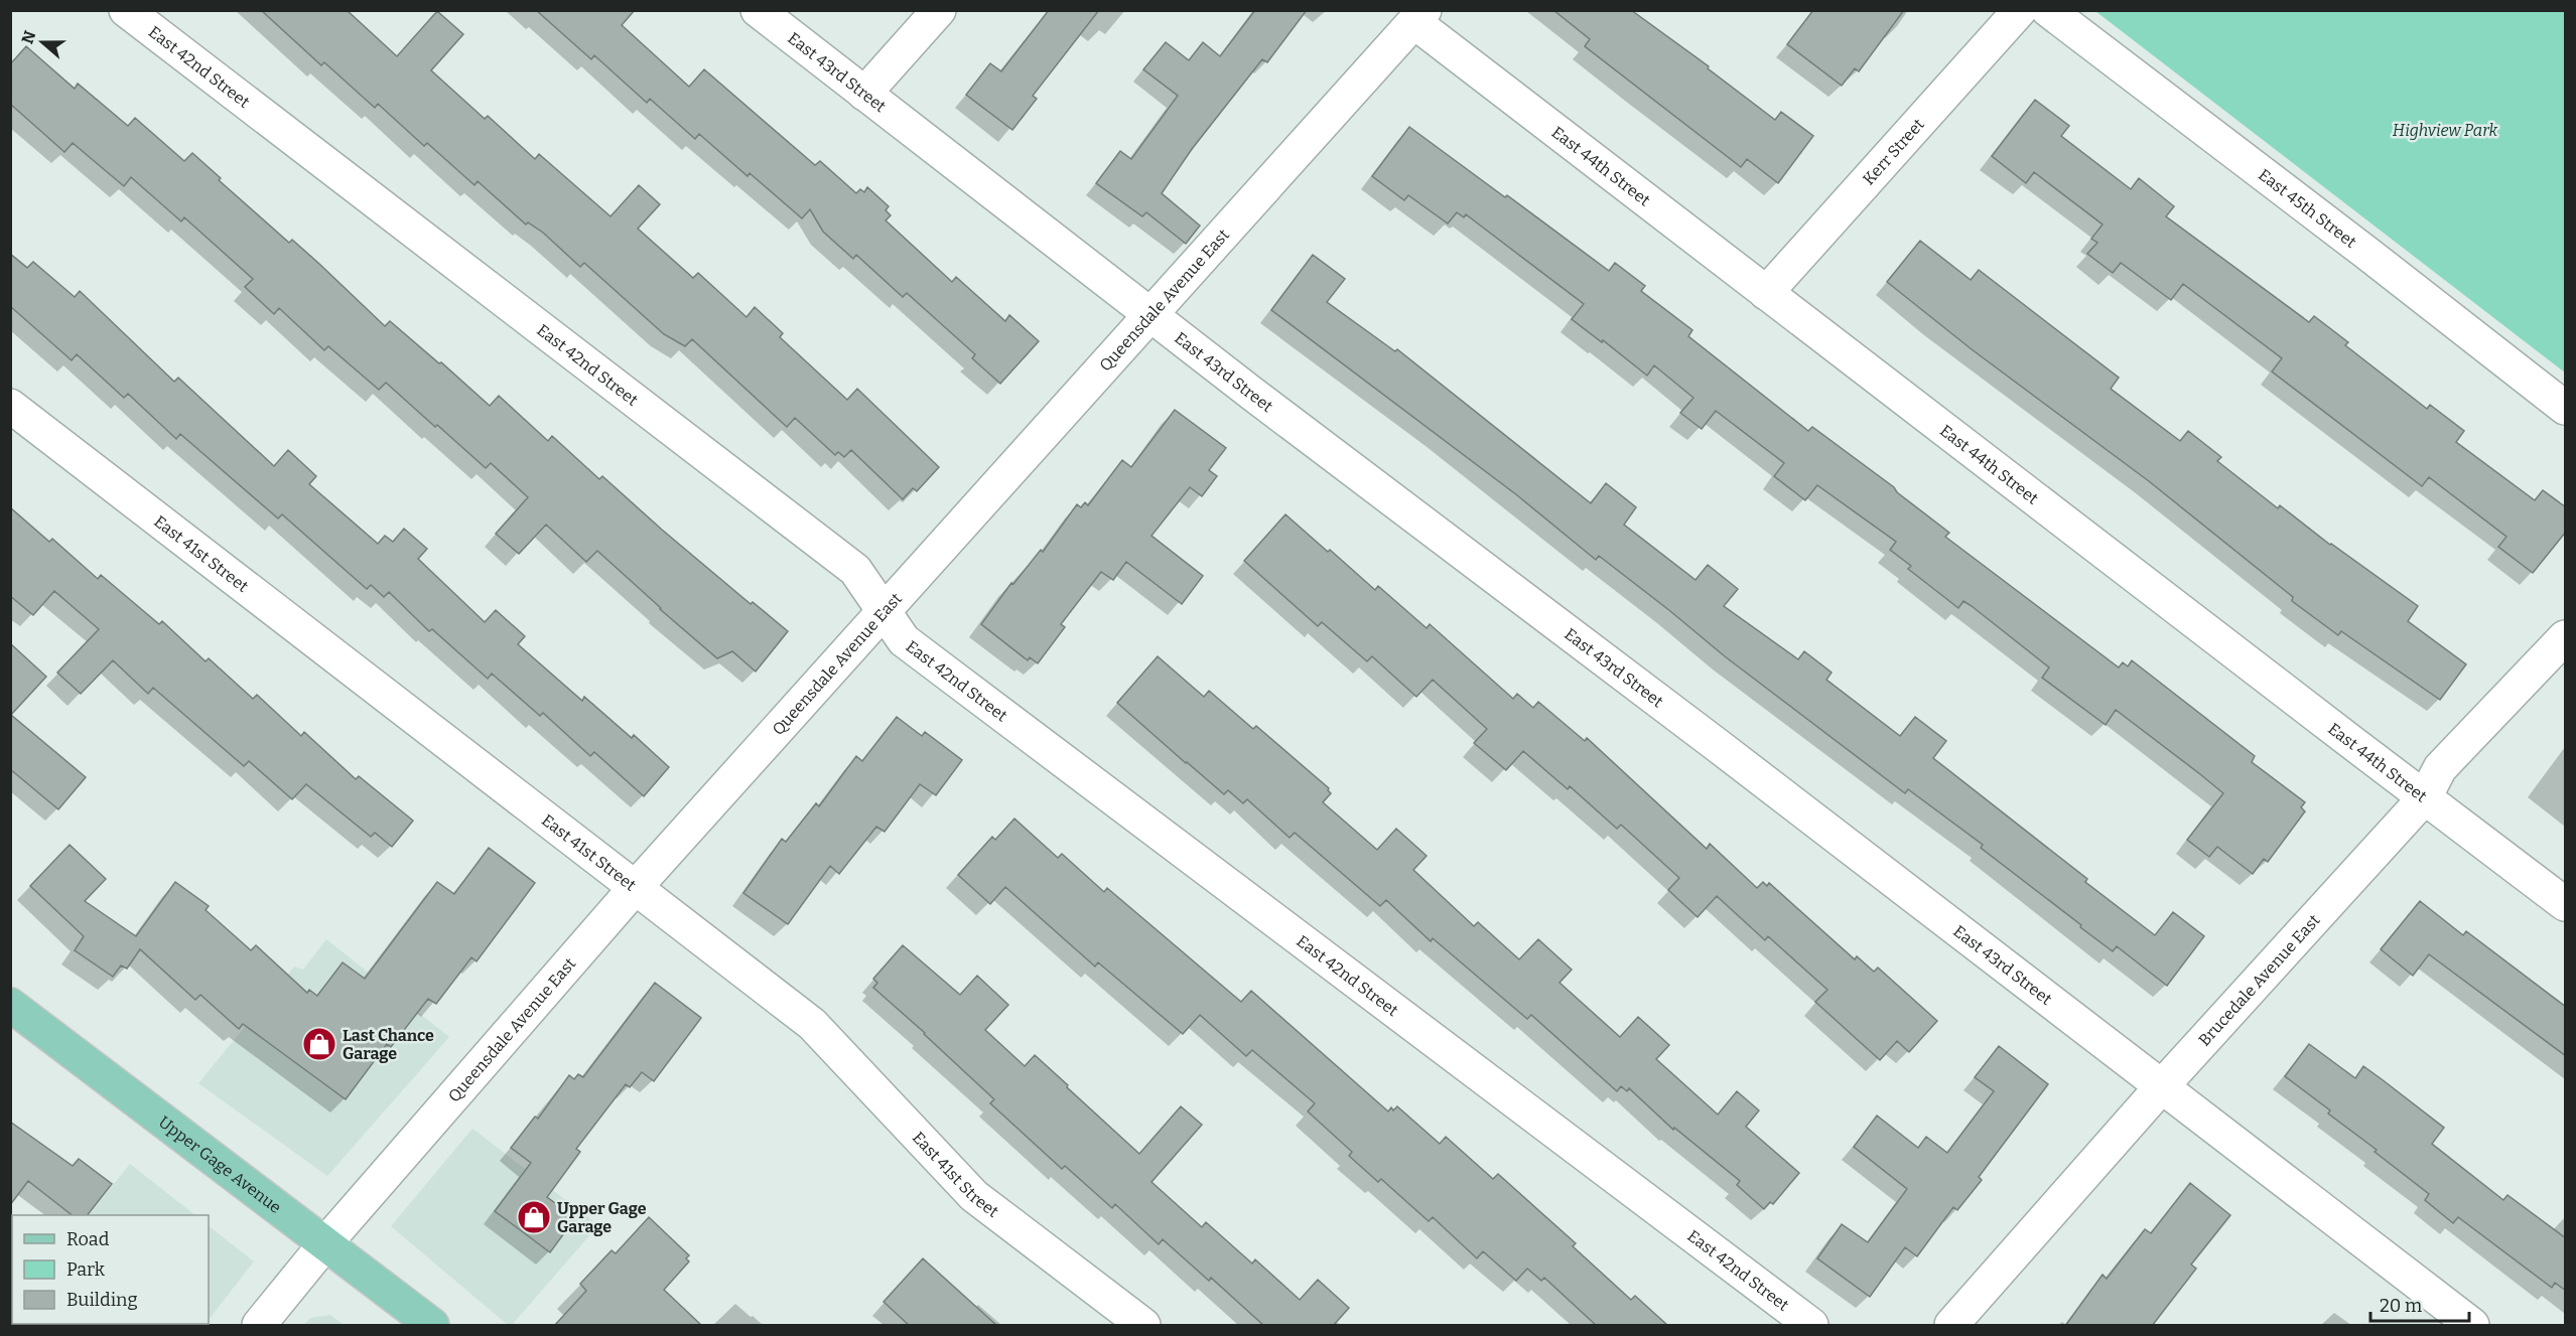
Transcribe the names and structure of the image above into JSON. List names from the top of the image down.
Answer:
{
  "streets": {
    "main road": ["Upper Gage Avenue"],
    "street": [
      "East 42nd Street",
      "East 43rd Street",
      "Kerr Street",
      "East 44th Street",
      "East 45th Street",
      "Queensdale Avenue East",
      "East 41st Street",
      "Brucedale Avenue East"
    ]
  },
  "crossings": [
    ["East 42nd Street", "Queensdale Avenue East"],
    ["East 43rd Street", "Queensdale Avenue East"],
    ["East 43rd Street", "Brucedale Avenue East"],
    ["Kerr Street", "East 44th Street"],
    ["East 44th Street", "Queensdale Avenue East"],
    ["East 44th Street", "Brucedale Avenue East"],
    ["Queensdale Avenue East", "East 41st Street"],
    ["Queensdale Avenue East", "Upper Gage Avenue"]
  ],
  "parks": ["Highview Park"],
  "places": {
    "shop": ["Last Chance Garage", "Upper Gage Garage"]
  },
  "legend": ["Road", "Park", "Building"],
  "scale_bar": "20 m",
  "north": "left"
}
